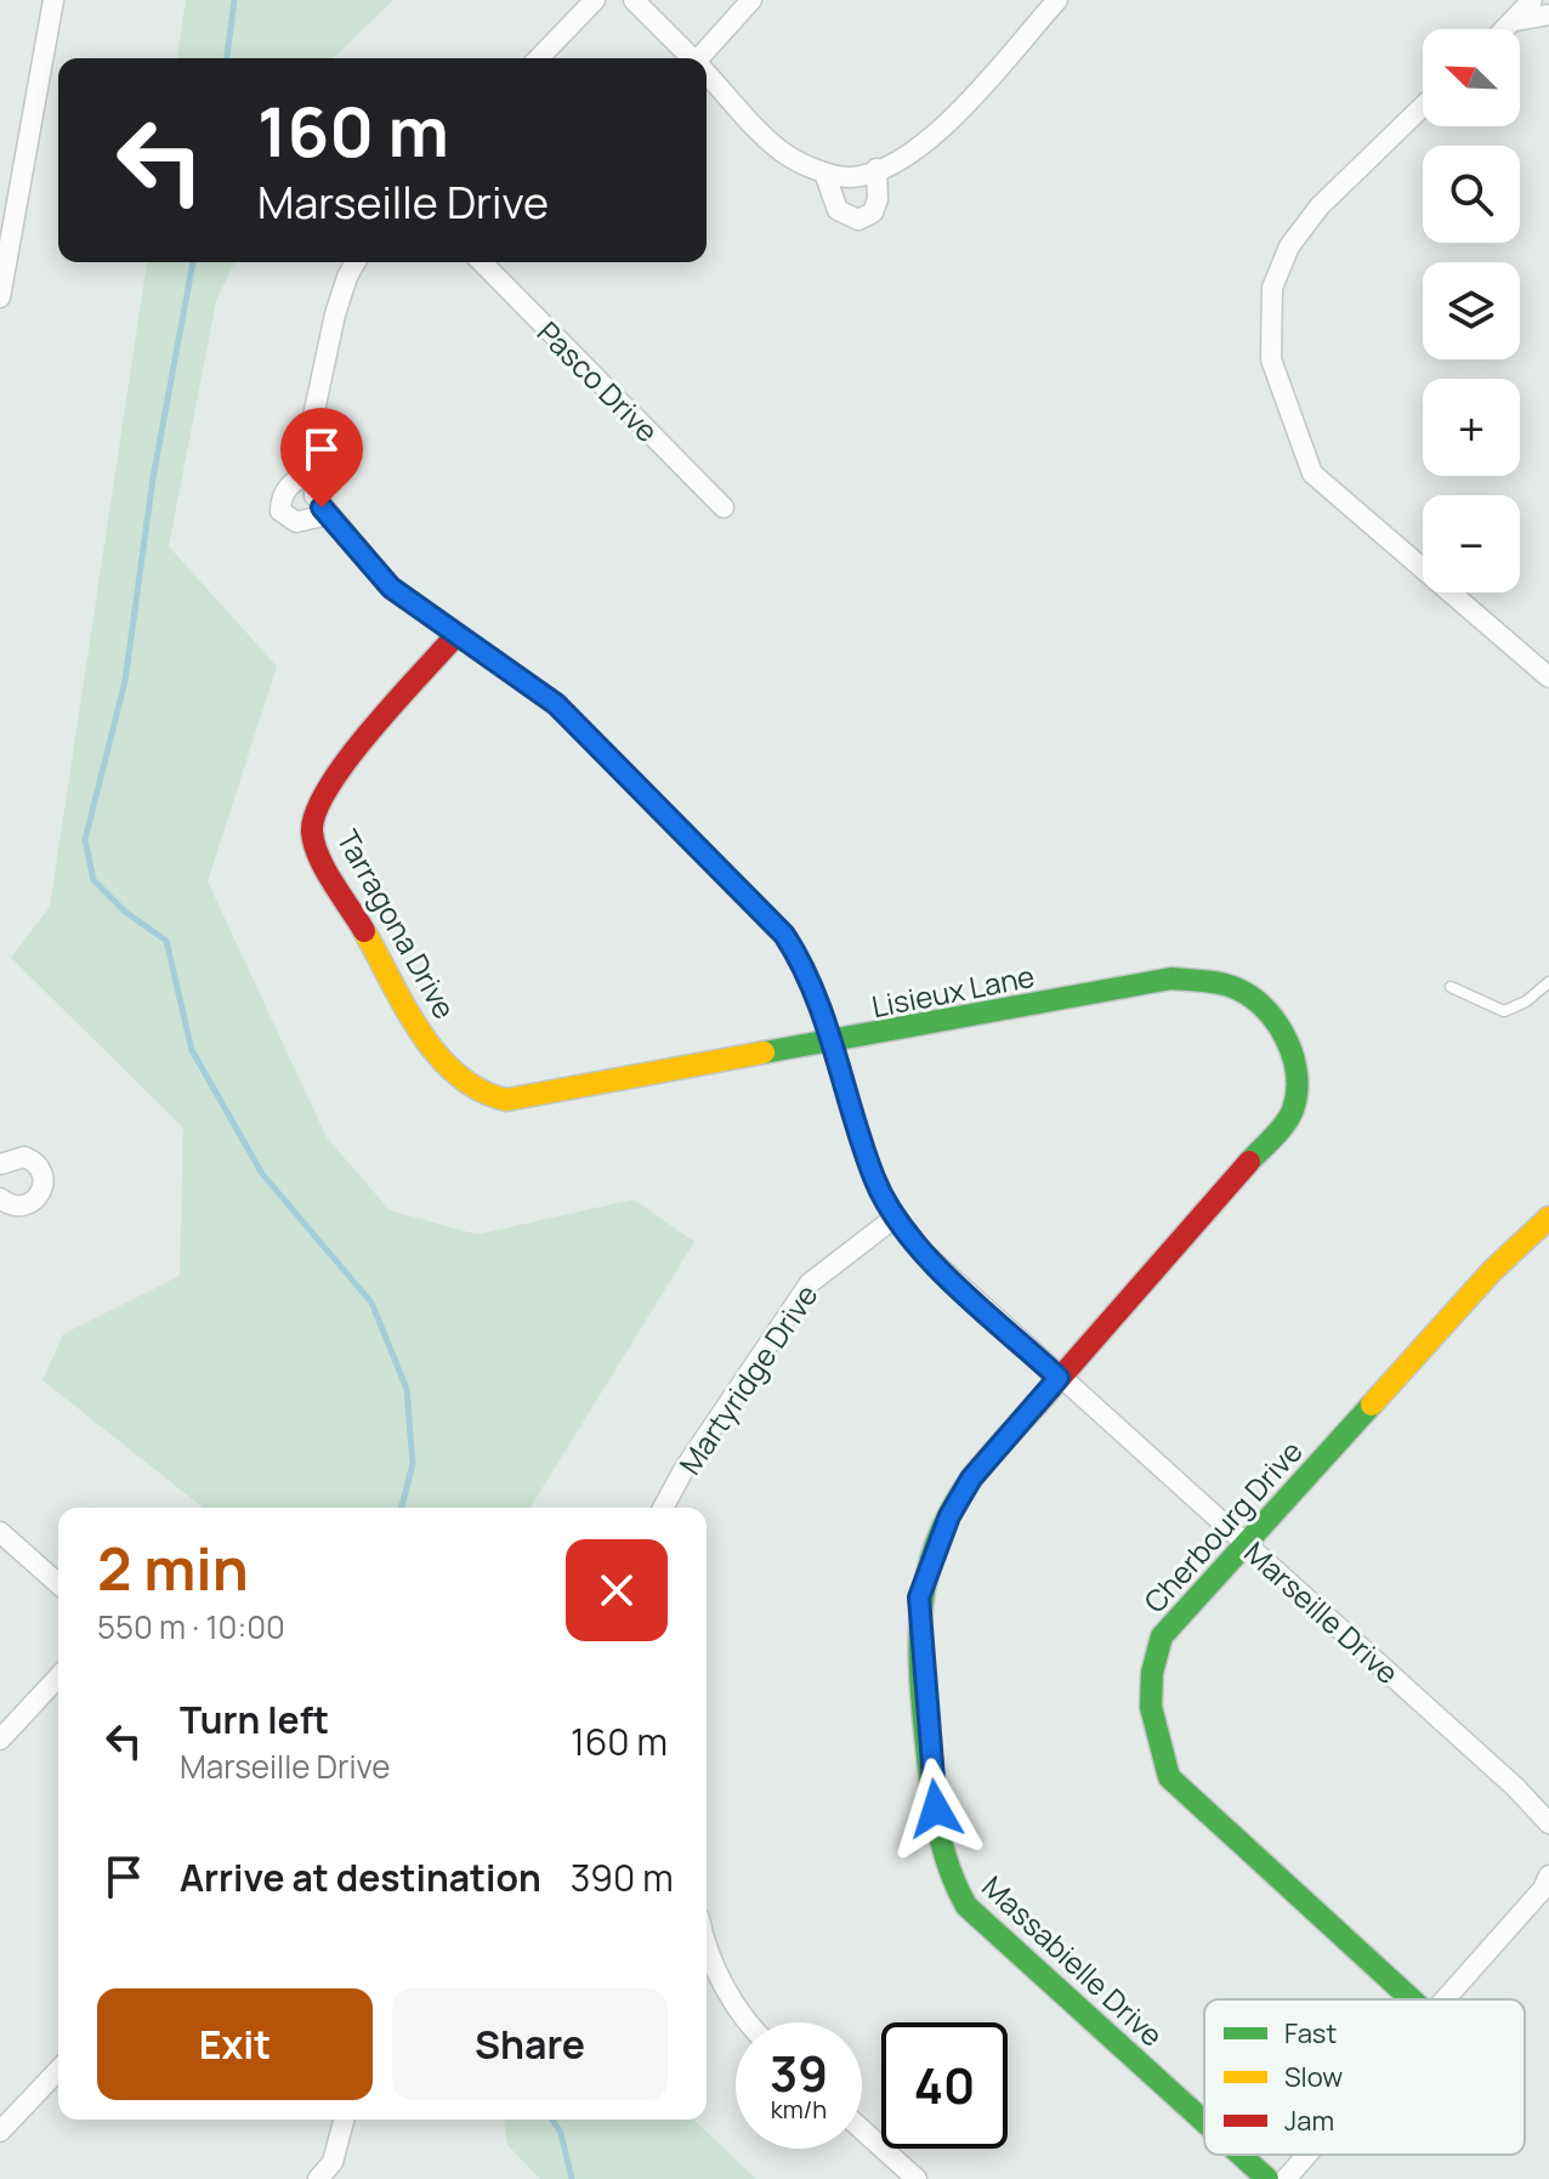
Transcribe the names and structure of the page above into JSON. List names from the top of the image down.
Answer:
{
  "streets": {
    "street": [
      "Pasco Drive",
      "Tarragona Drive",
      "Lisieux Lane",
      "Martyridge Drive",
      "Cherbourg Drive",
      "Marseille Drive",
      "Massabielle Drive"
    ]
  },
  "crossings": [
    ["Tarragona Drive", "Lisieux Lane"],
    ["Tarragona Drive", "Marseille Drive"],
    ["Lisieux Lane", "Marseille Drive"],
    ["Lisieux Lane", "Massabielle Drive"],
    ["Martyridge Drive", "Marseille Drive"],
    ["Cherbourg Drive", "Marseille Drive"],
    ["Marseille Drive", "Massabielle Drive"]
  ],
  "legend": ["Fast", "Slow", "Jam"],
  "north": "top left",
  "page": {
    "map_buttons": ["+", "−"],
    "turn": ["160 m", "Marseille Drive"],
    "heading": ["2 min", "550 m · 10:00"],
    "list": [
      {
        "name": "Turn left",
        "note": "Marseille Drive",
        "value": "160 m"
      },
      {
        "name": "Arrive at destination",
        "value": "390 m"
      }
    ],
    "buttons": ["Exit", "Share"],
    "speed": "39 km/h",
    "limit": "40"
  }
}
